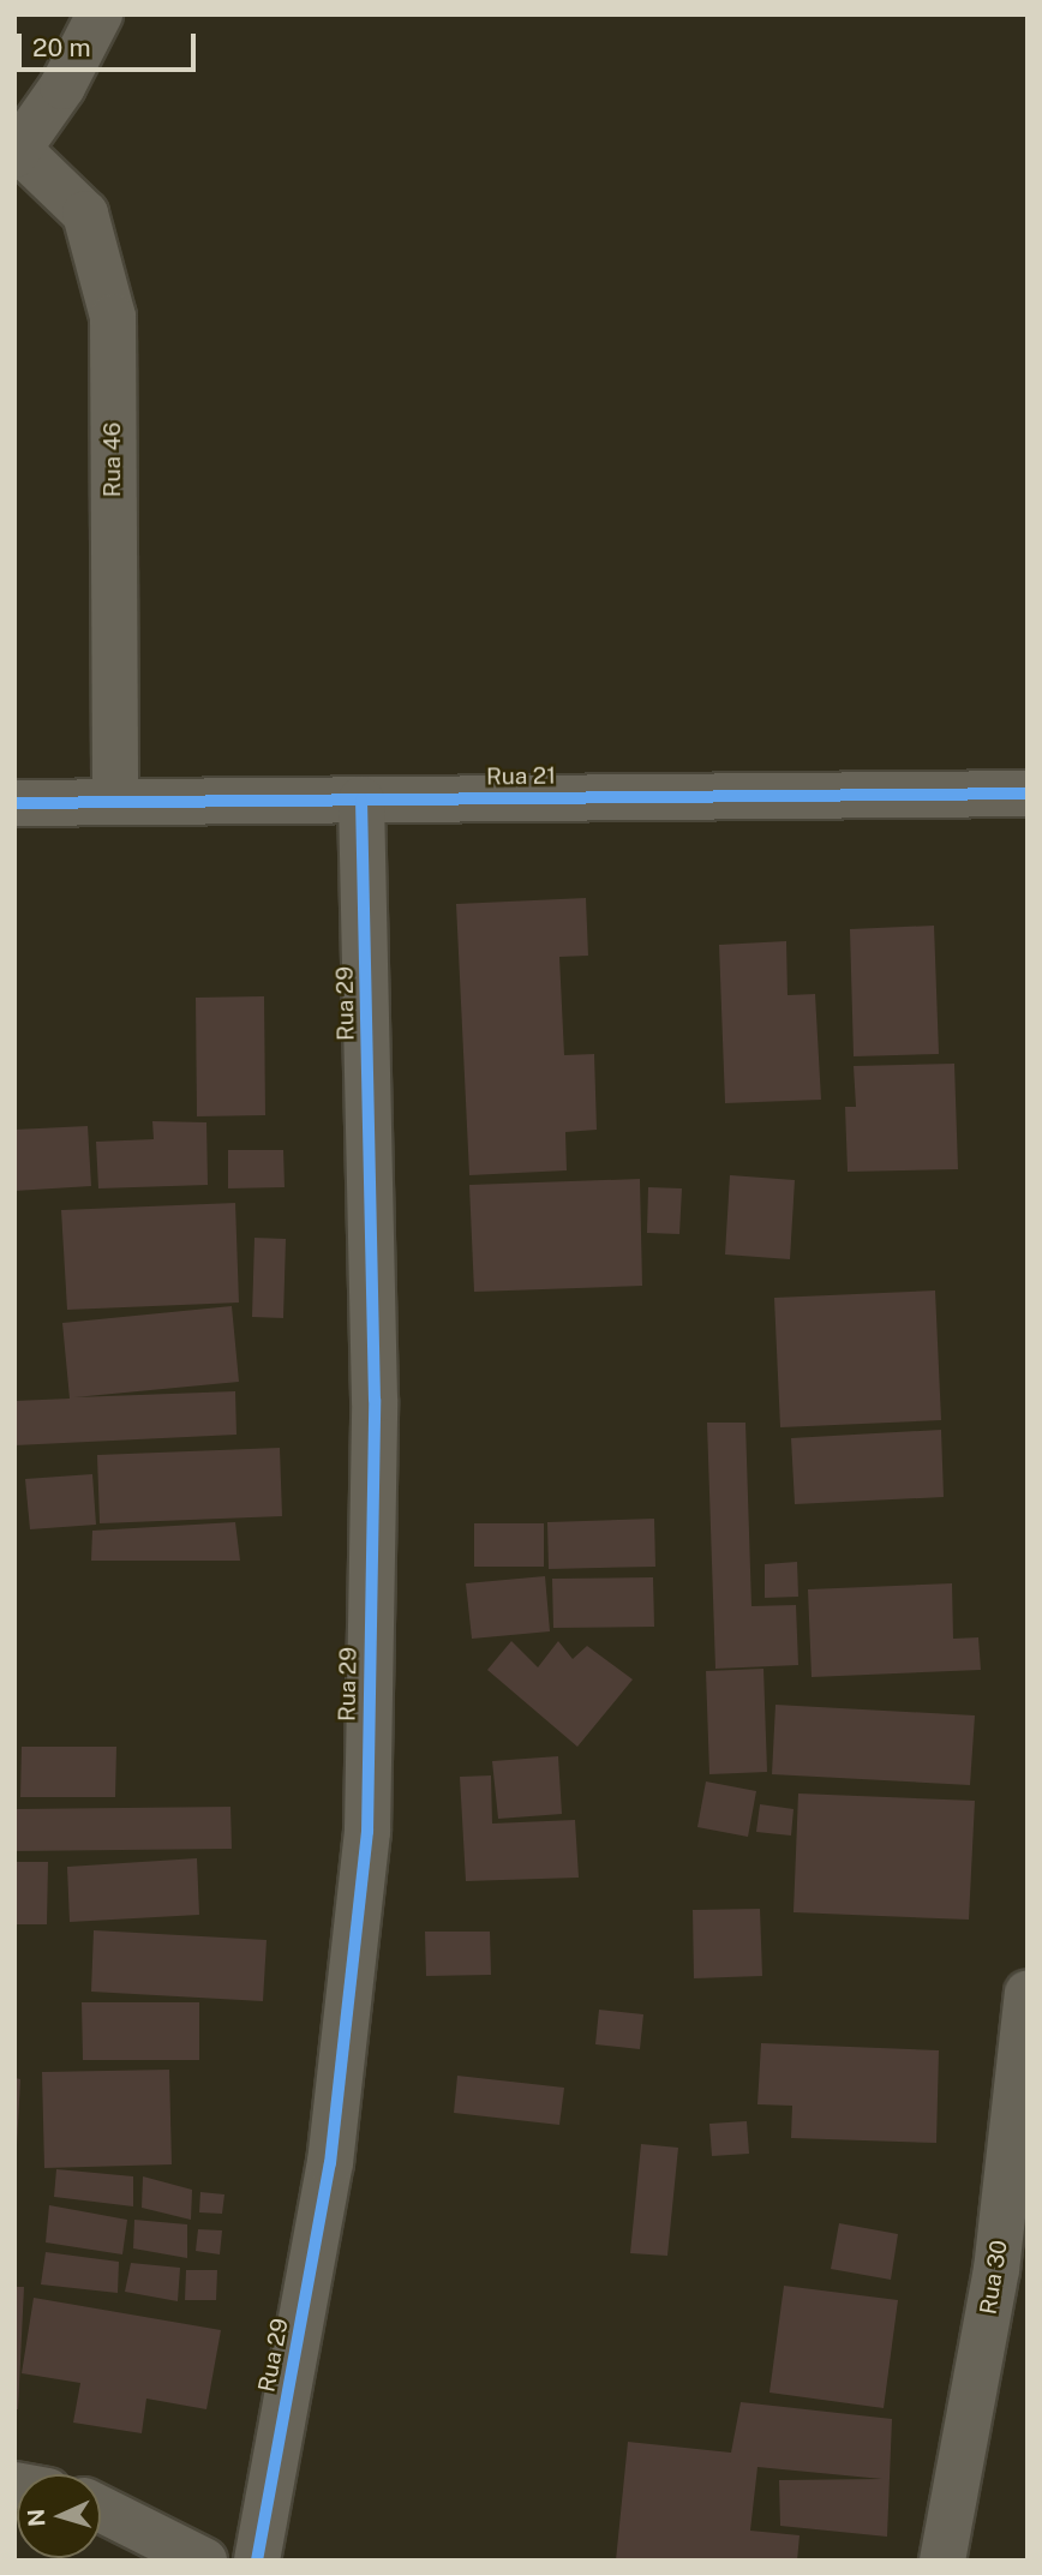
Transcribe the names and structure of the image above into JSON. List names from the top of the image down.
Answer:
{
  "streets": {
    "street": [
      "Rua 46",
      "Rua 21",
      "Rua 29",
      "Rua 30"
    ]
  },
  "crossings": [
    ["Rua 46", "Rua 21"],
    ["Rua 21", "Rua 29"]
  ],
  "scale_bar": "20 m",
  "north": "left"
}
